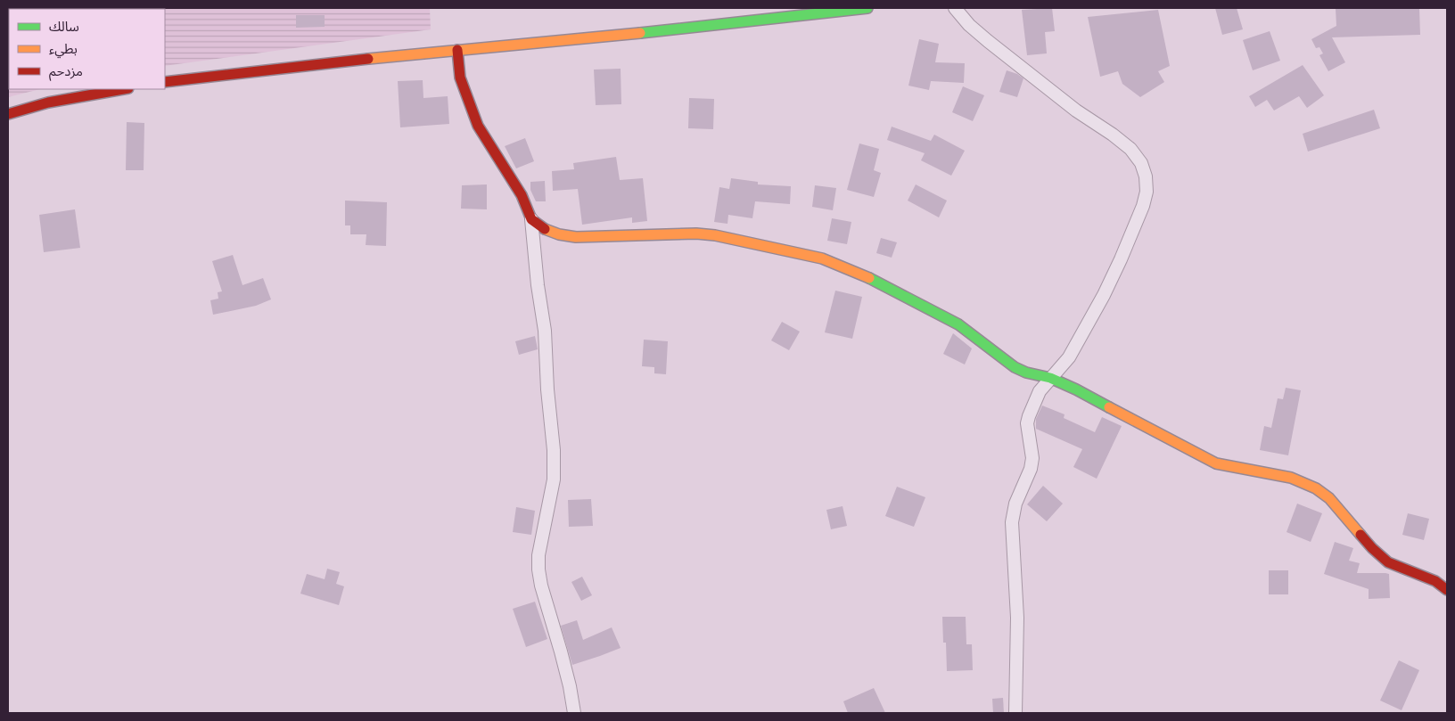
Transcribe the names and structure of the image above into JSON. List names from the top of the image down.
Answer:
{
  "legend": ["سالك", "بطيء", "مزدحم"]
}
